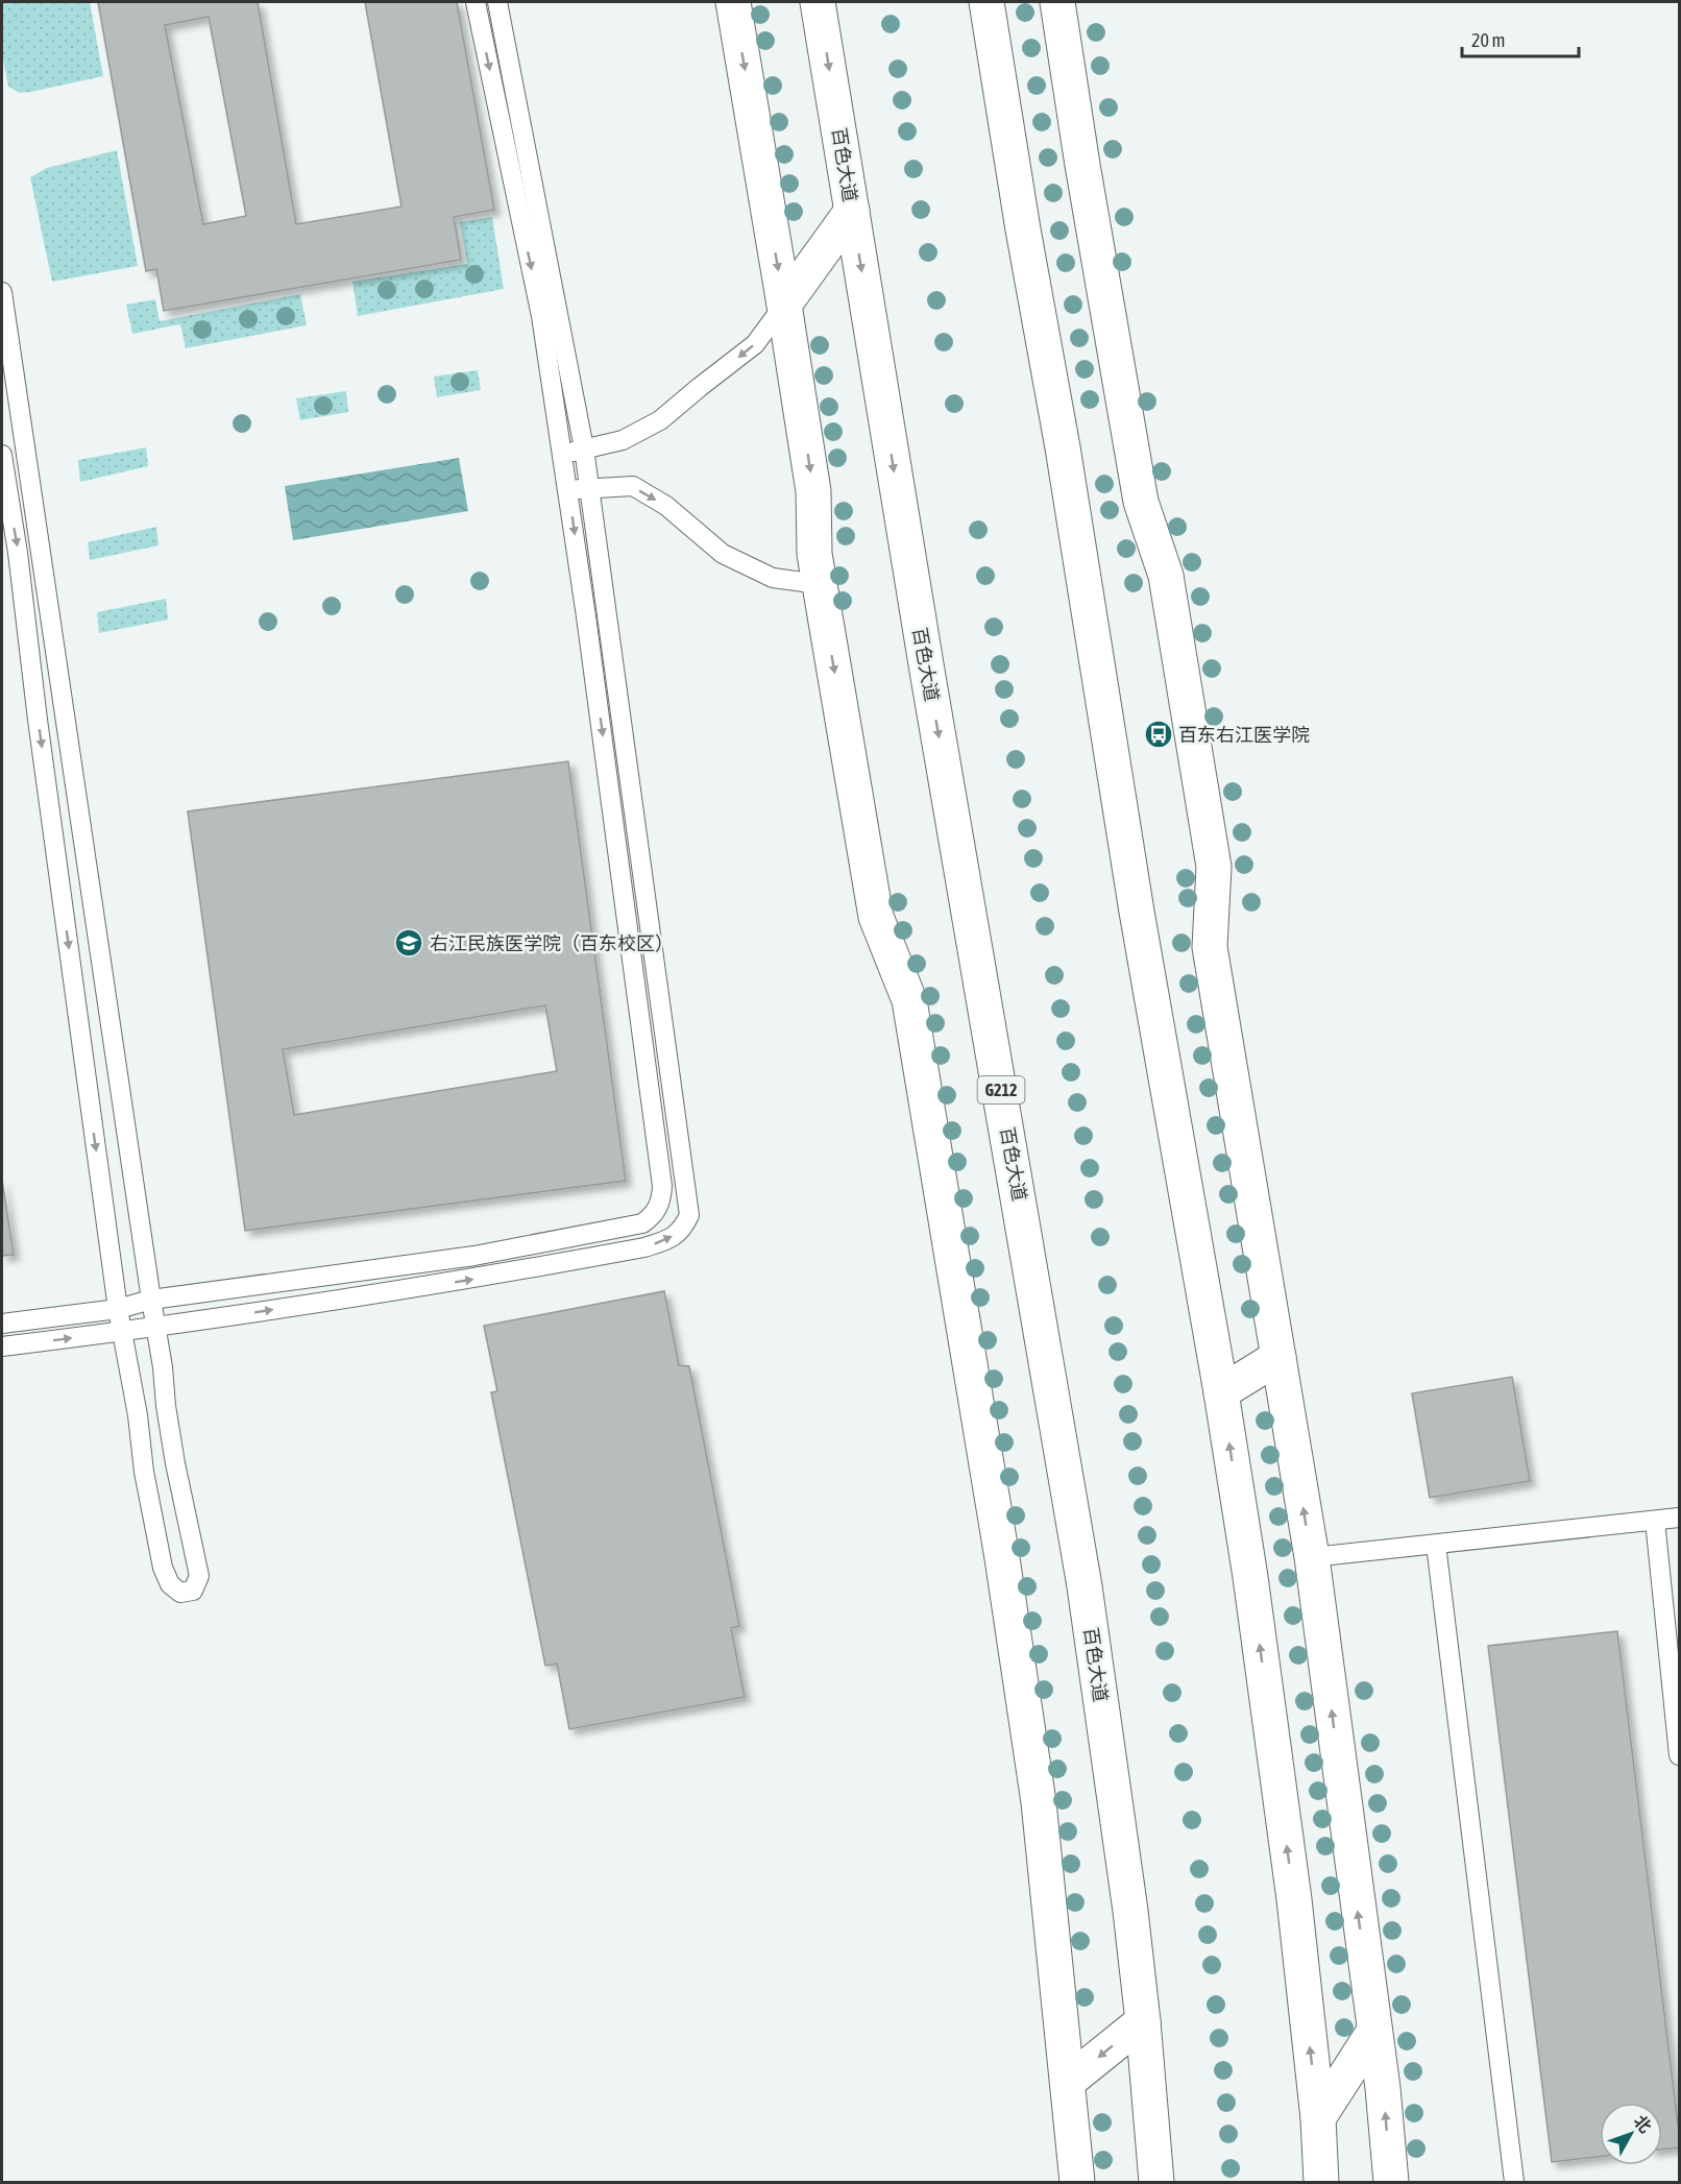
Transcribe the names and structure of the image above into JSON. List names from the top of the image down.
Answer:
{
  "streets": {
    "main road": ["百色大道", "G212"]
  },
  "places": {
    "bus stop": ["百东右江医学院"],
    "school or university": ["右江民族医学院（百东校区）"]
  },
  "scale_bar": "20 m",
  "north": "top right"
}
